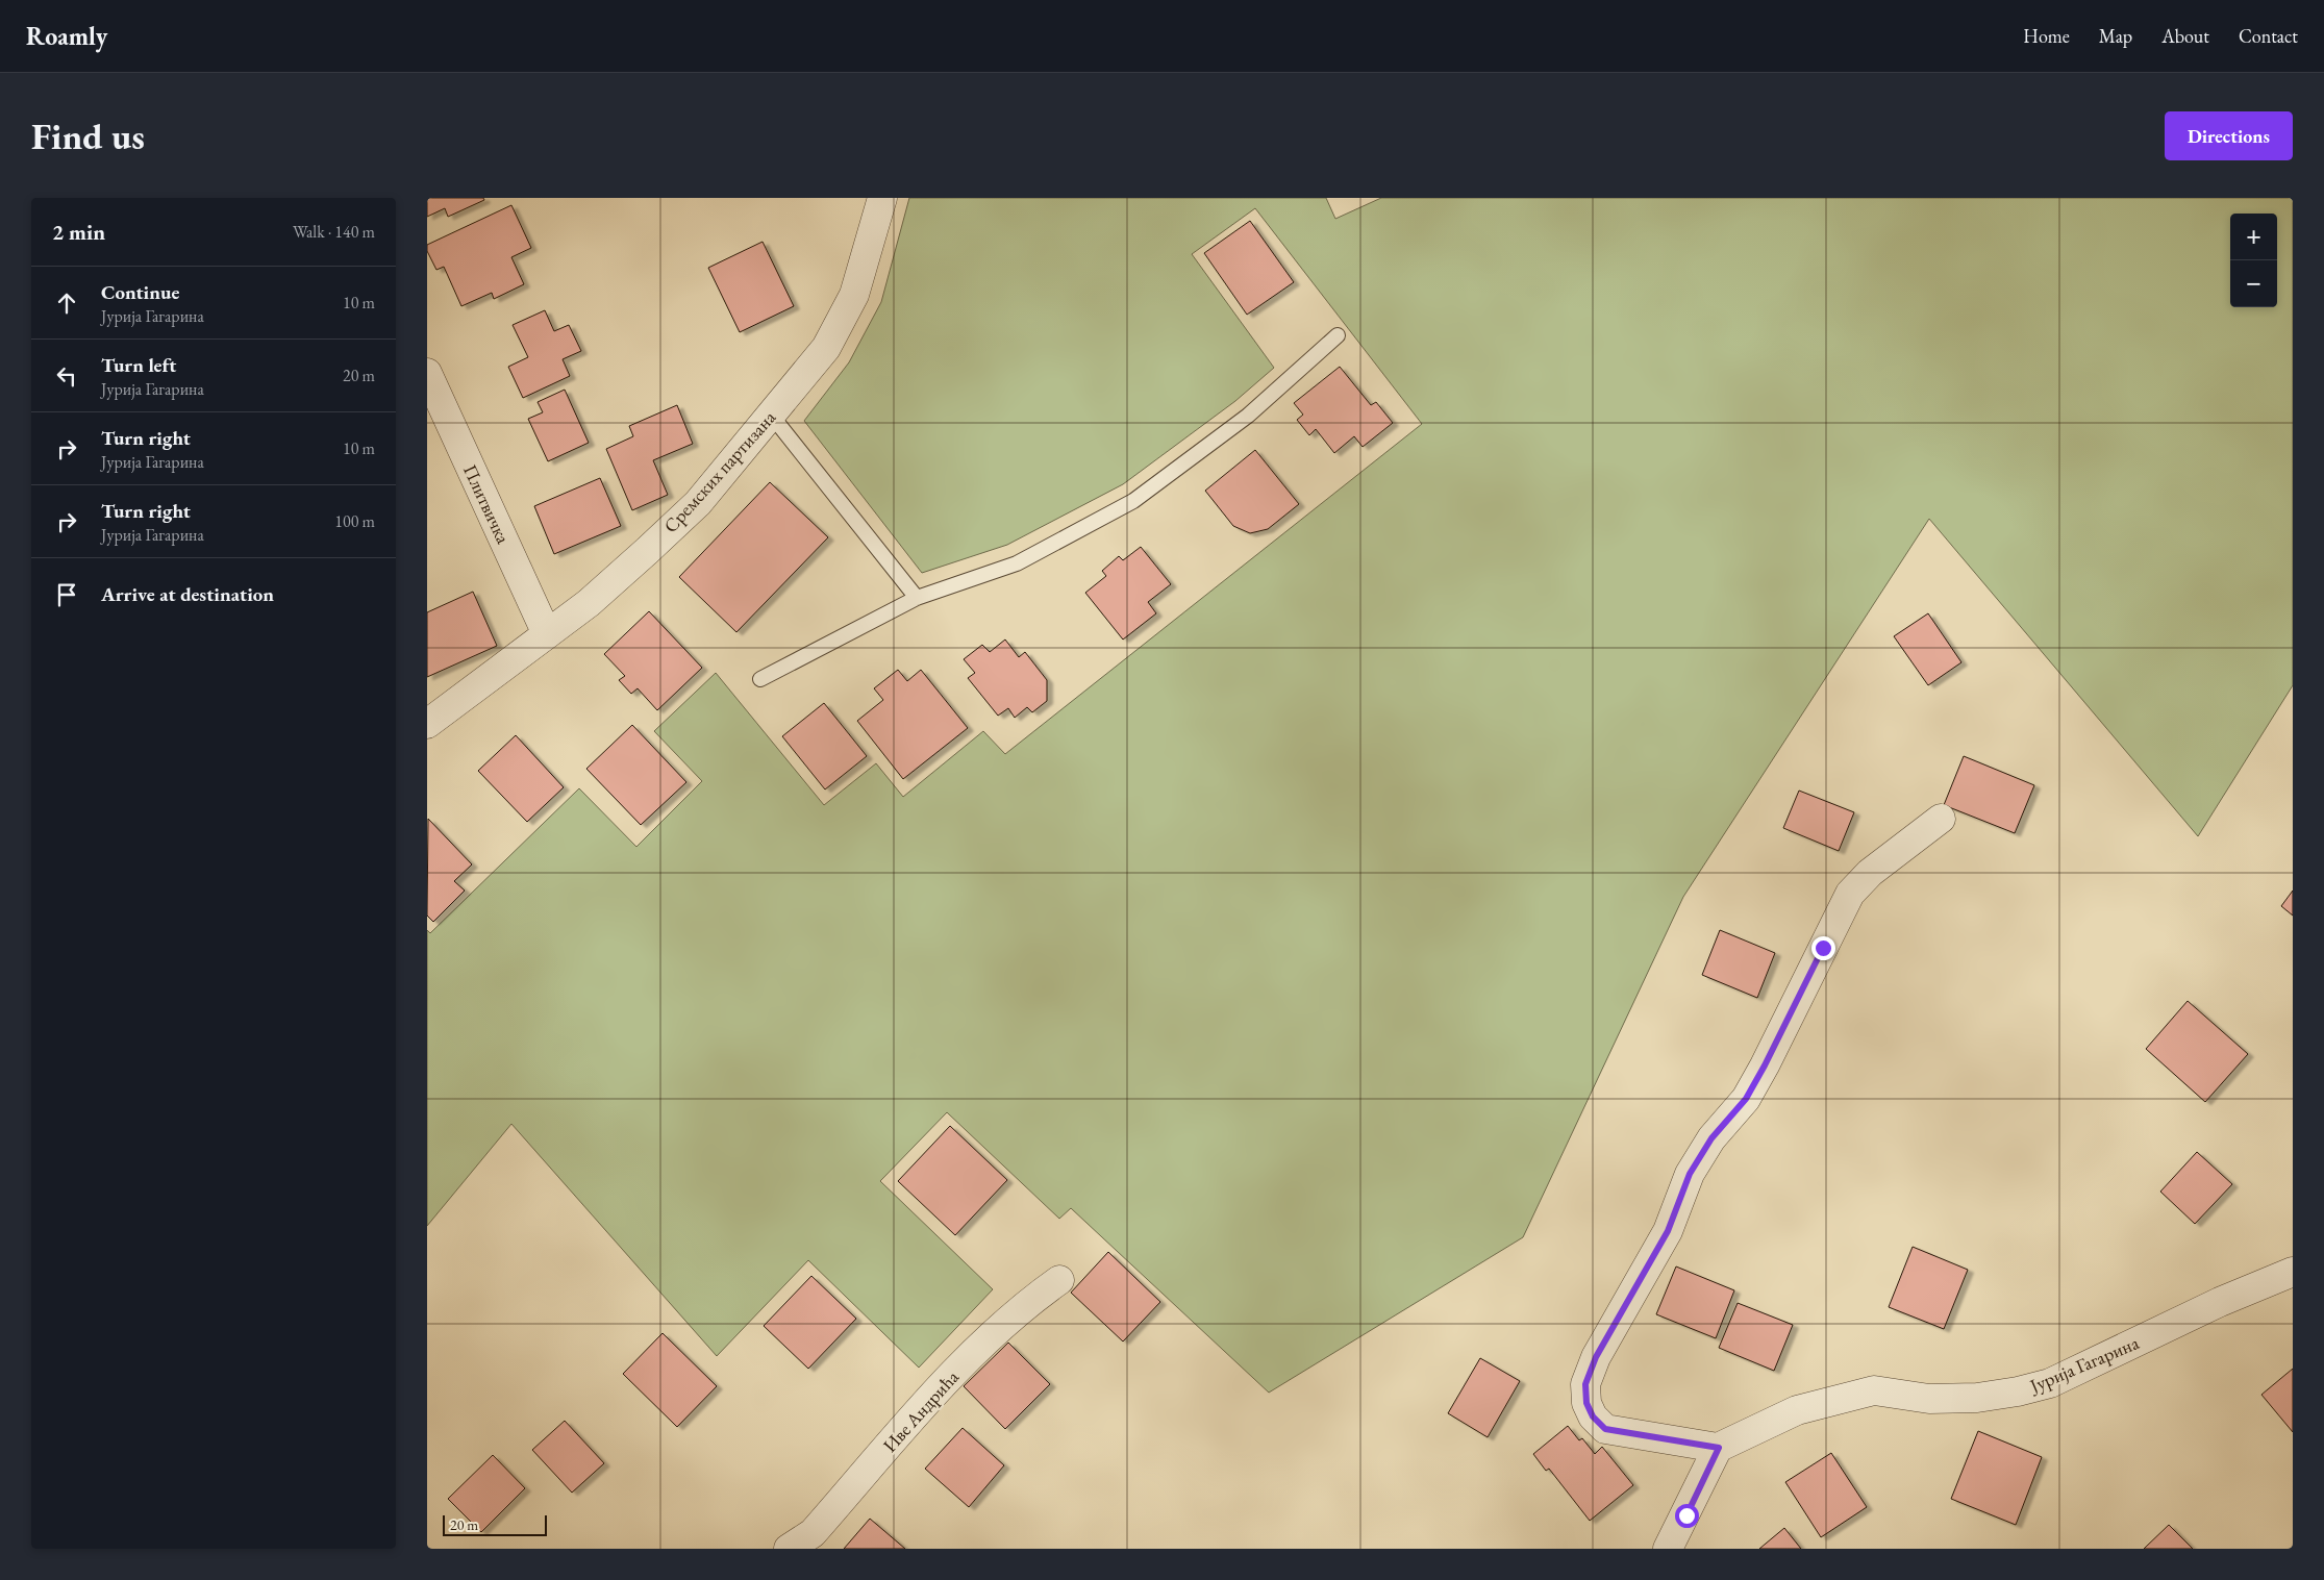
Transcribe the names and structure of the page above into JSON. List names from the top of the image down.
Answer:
{
  "streets": {
    "street": [
      "Сремских партизана",
      "Плитвичка",
      "Јурија Гагарина",
      "Иве Андрића"
    ]
  },
  "crossings": [
    ["Сремских партизана", "Плитвичка"]
  ],
  "scale_bar": "20 m",
  "page": {
    "header": "Roamly",
    "nav": [
      "Home",
      "Map",
      "About",
      "Contact"
    ],
    "buttons": "Directions",
    "title": "Find us",
    "heading": ["2 min", "Walk · 140 m"],
    "map_buttons": ["+", "−"],
    "list": [
      ["Continue", "Јурија Гагарина", "10 m"],
      ["Turn left", "Јурија Гагарина", "20 m"],
      ["Turn right", "Јурија Гагарина", "10 m"],
      ["Turn right", "Јурија Гагарина", "100 m"],
      "Arrive at destination"
    ],
    "scale": "20 m"
  }
}
